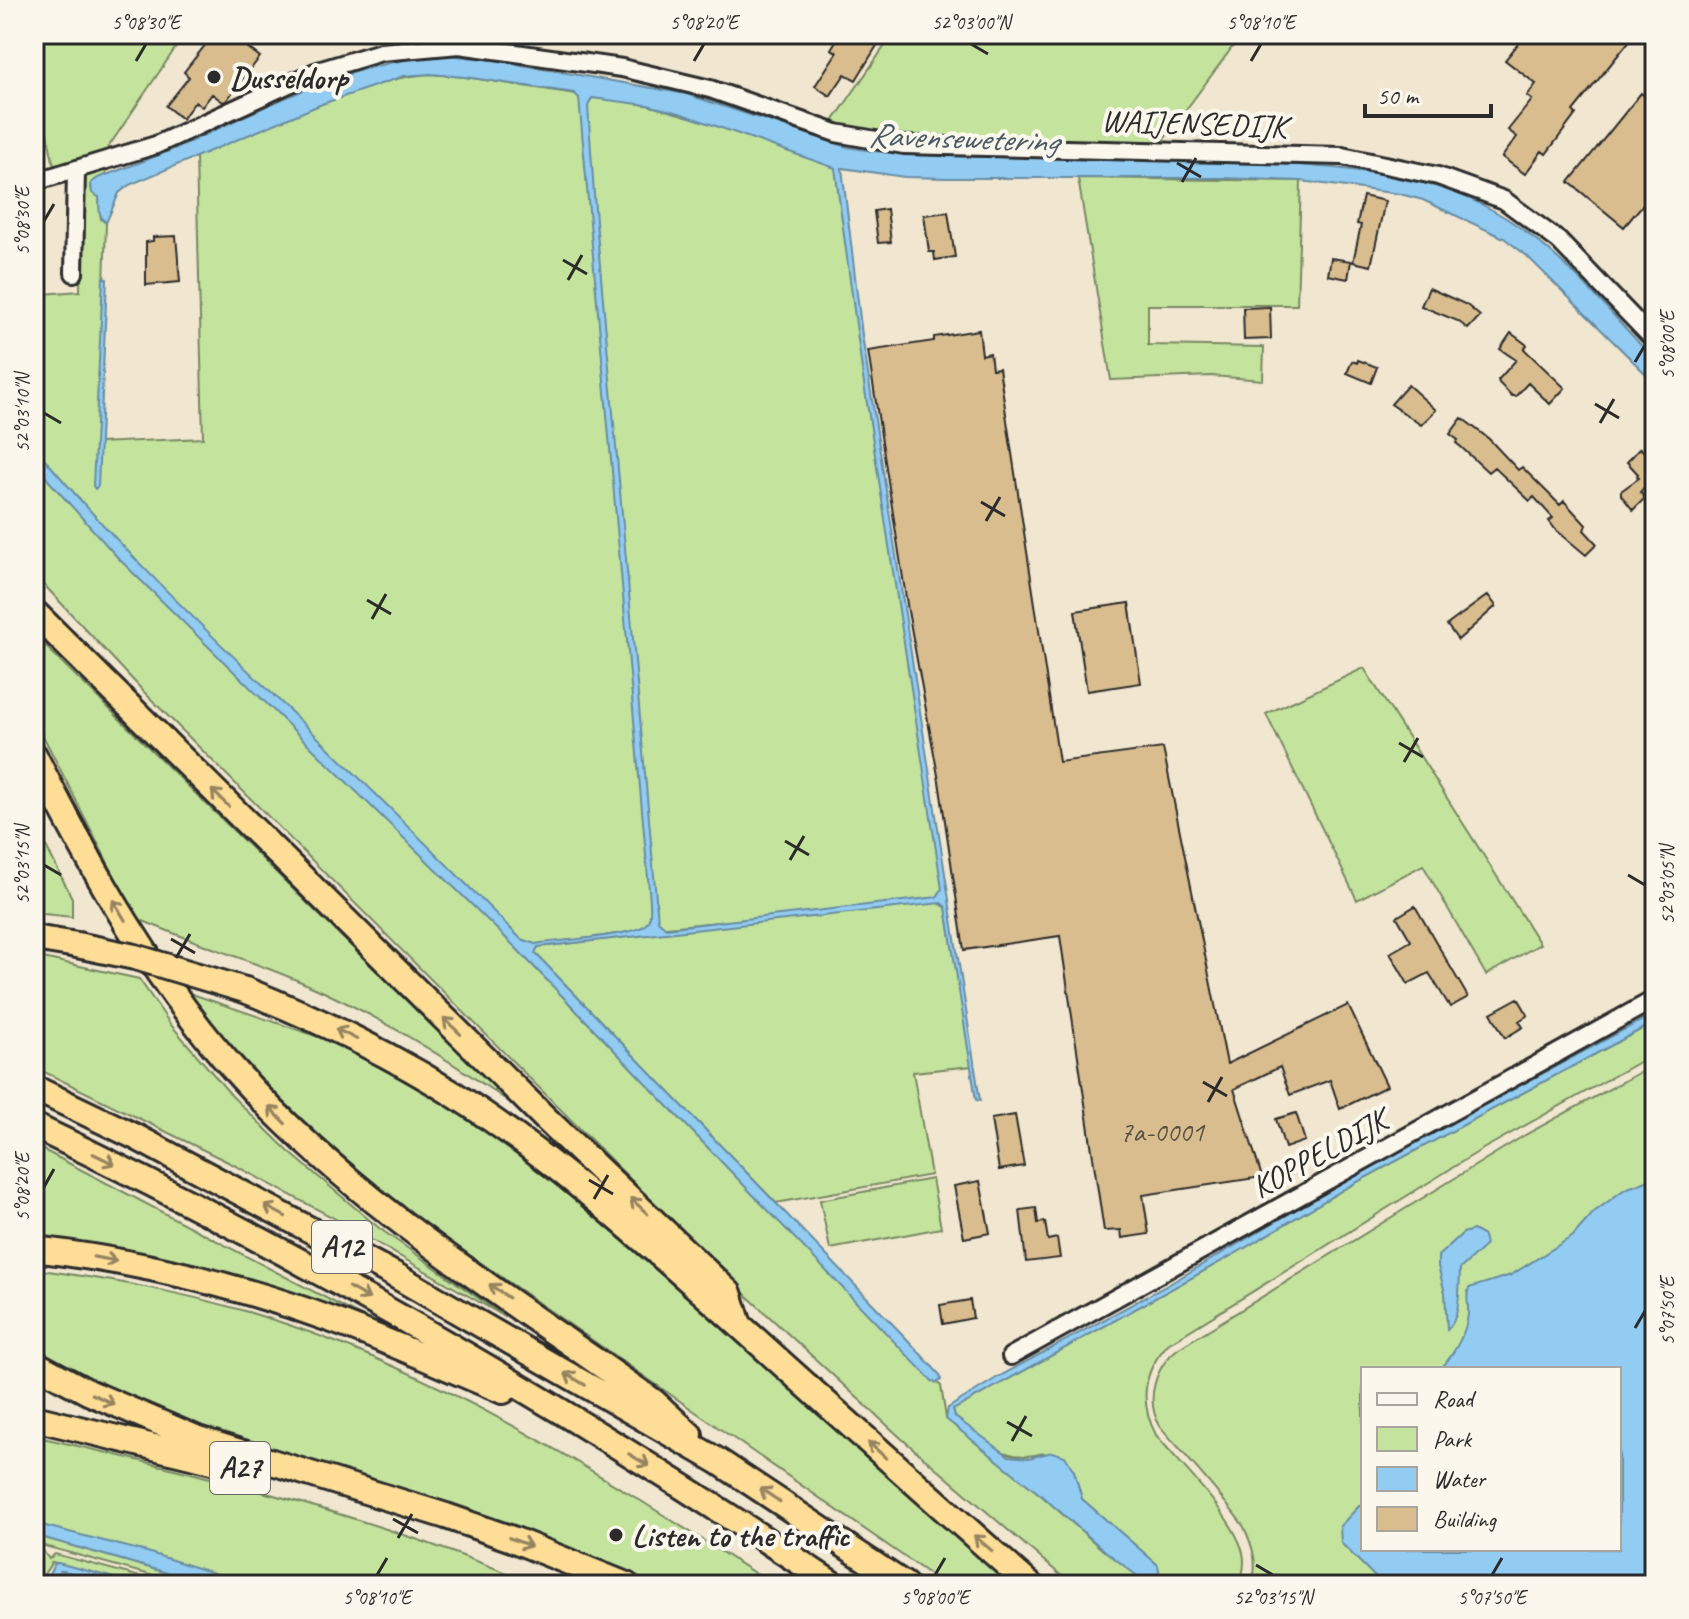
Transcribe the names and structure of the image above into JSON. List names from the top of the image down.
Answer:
{
  "streets": {
    "highway": ["A12", "A27"],
    "street": ["WAIJENSEDIJK", "KOPPELDIJK"]
  },
  "water": ["Ravensewetering"],
  "places": ["Dusseldorp", "Listen to the traffic"],
  "house_numbers": ["7a-0001"],
  "legend": [
    "Road",
    "Park",
    "Water",
    "Building"
  ],
  "scale_bar": "50 m",
  "coordinates": [
    "5°08'30\"E",
    "5°08'20\"E",
    "52°03'00\"N",
    "5°08'10\"E",
    "5°08'00\"E",
    "52°03'10\"N",
    "52°03'15\"N",
    "52°03'05\"N",
    "5°07'50\"E"
  ]
}
